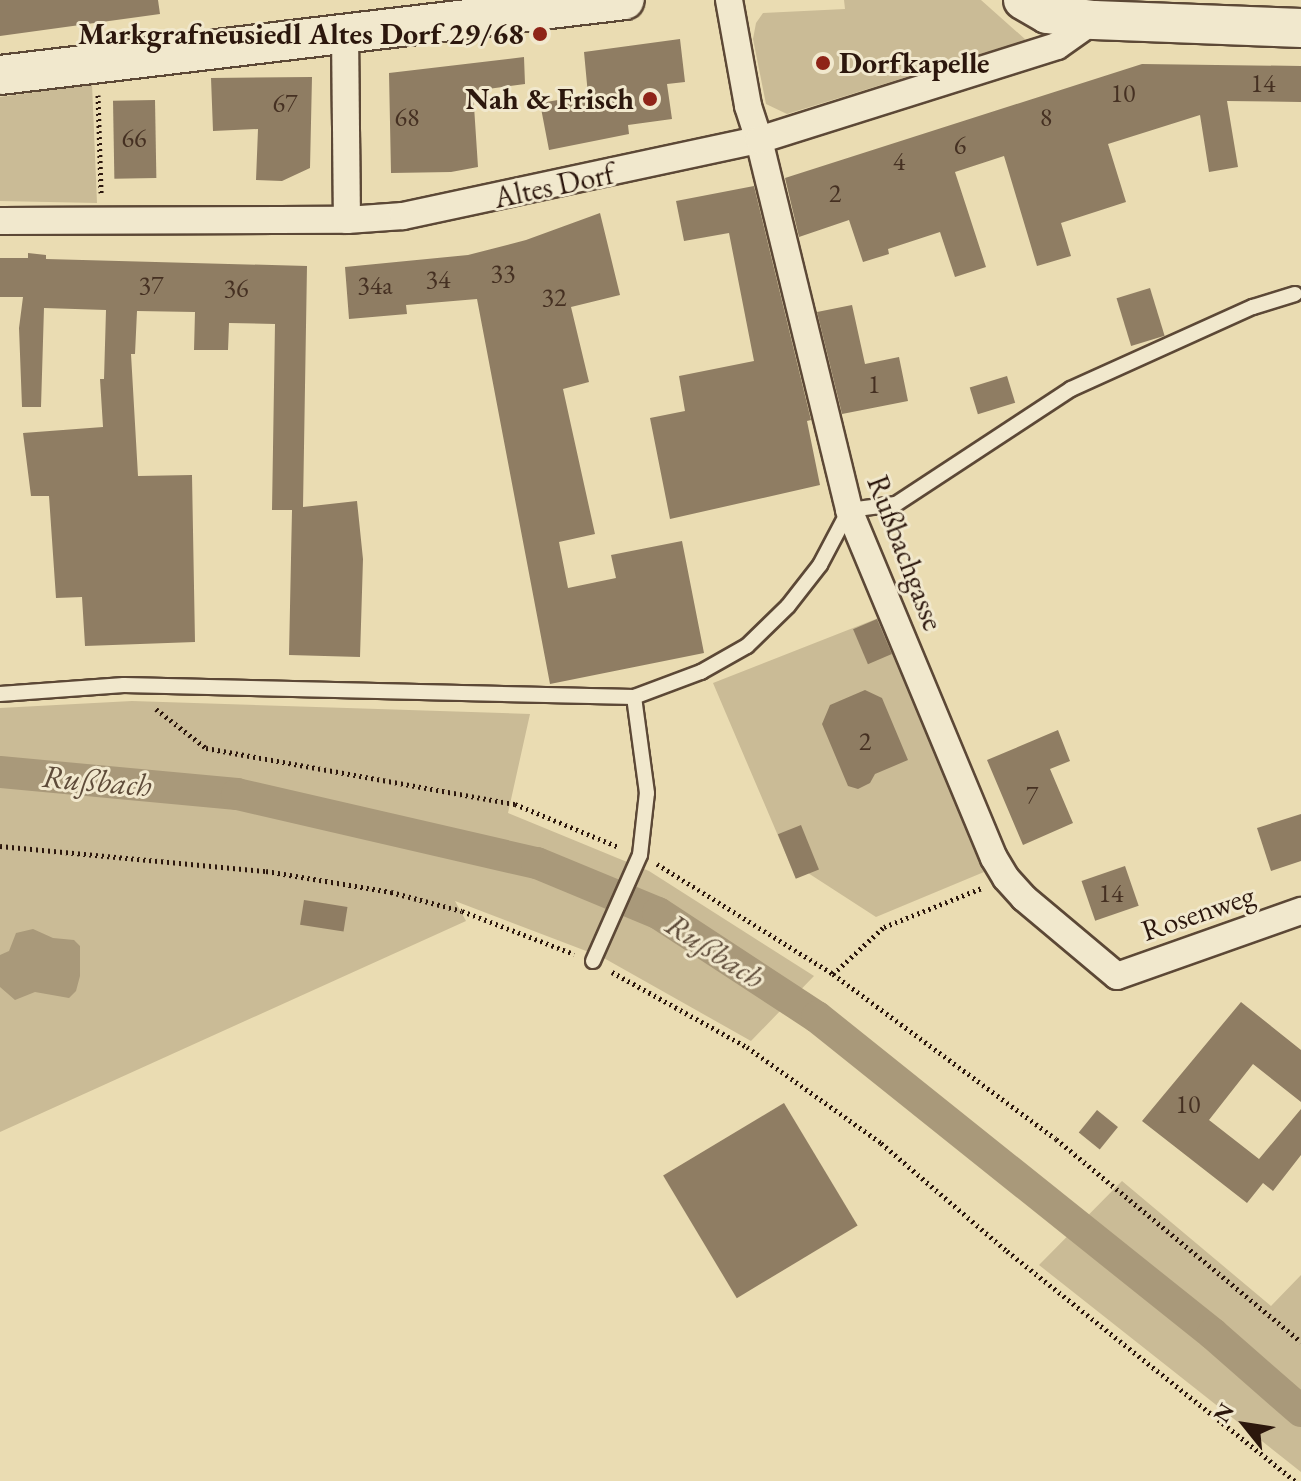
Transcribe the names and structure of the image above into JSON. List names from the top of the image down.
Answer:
{
  "streets": {
    "street": ["Altes Dorf", "Rußbachgasse", "Rosenweg"]
  },
  "crossings": [
    ["Altes Dorf", "Rußbachgasse"],
    ["Rußbachgasse", "Rosenweg"]
  ],
  "water": ["Rußbach"],
  "places": ["Markgrafneusiedl Altes Dorf 29/68", "Dorfkapelle", "Nah & Frisch"],
  "house_numbers": [
    "14",
    "10",
    "67",
    "68",
    "8",
    "66",
    "6",
    "4",
    "2",
    "33",
    "34",
    "37",
    "34a",
    "36",
    "32",
    "1",
    "2",
    "7",
    "14",
    "10"
  ],
  "north": "top left"
}
